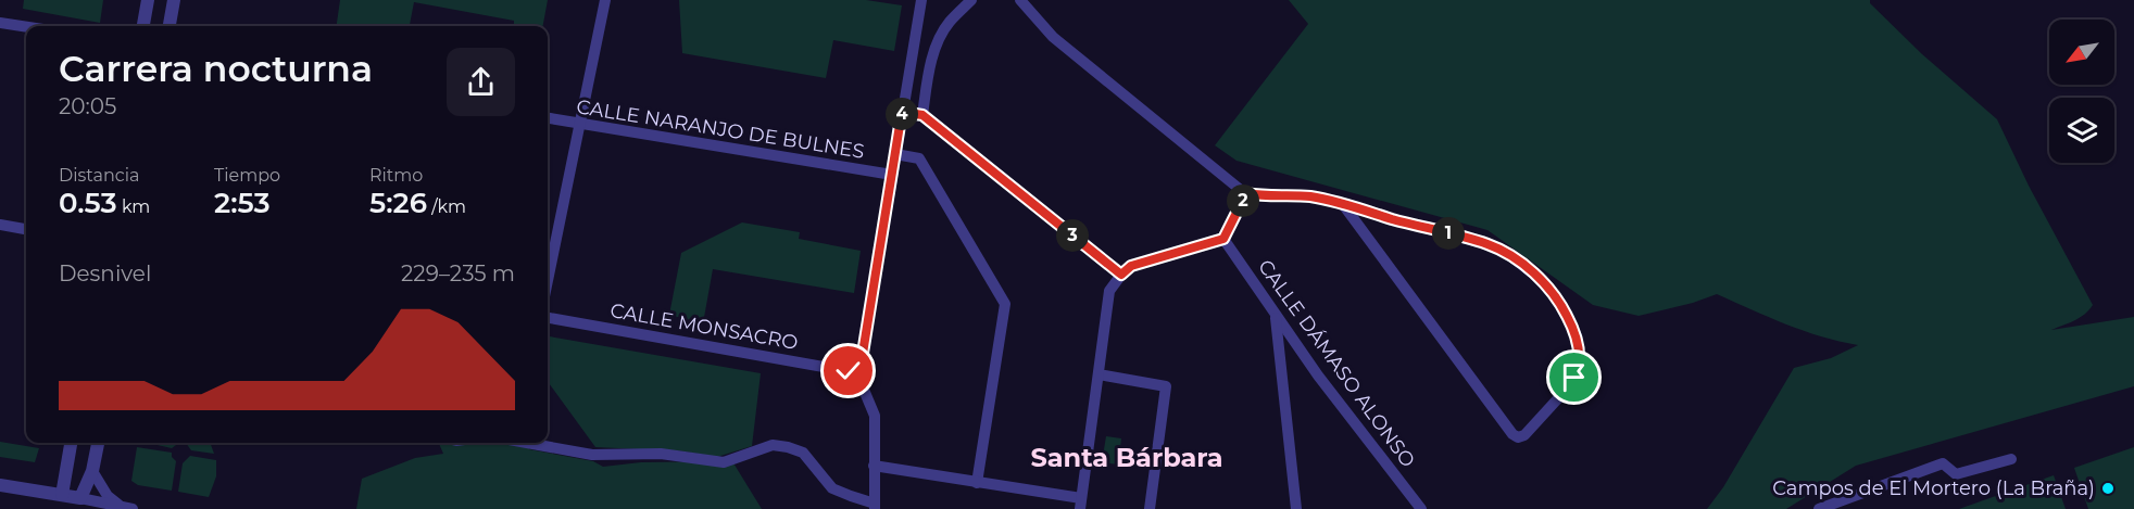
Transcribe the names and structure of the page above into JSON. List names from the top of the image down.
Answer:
{
  "streets": {
    "street": ["CALLE NARANJO DE BULNES", "CALLE MONSACRO", "CALLE DÁMASO ALONSO"]
  },
  "districts": ["Santa Bárbara"],
  "places": ["Campos de El Mortero (La Braña)"],
  "north": "bottom left",
  "page": {
    "heading": ["Carrera nocturna", "20:05"],
    "pins": [
      "4",
      "2",
      "1",
      "3"
    ],
    "stats": [
      ["Distancia", "0.53 km"],
      ["Tiempo", "2:53"],
      ["Ritmo", "5:26 /km"]
    ],
    "chart": ["Desnivel", "229–235 m"]
  }
}
